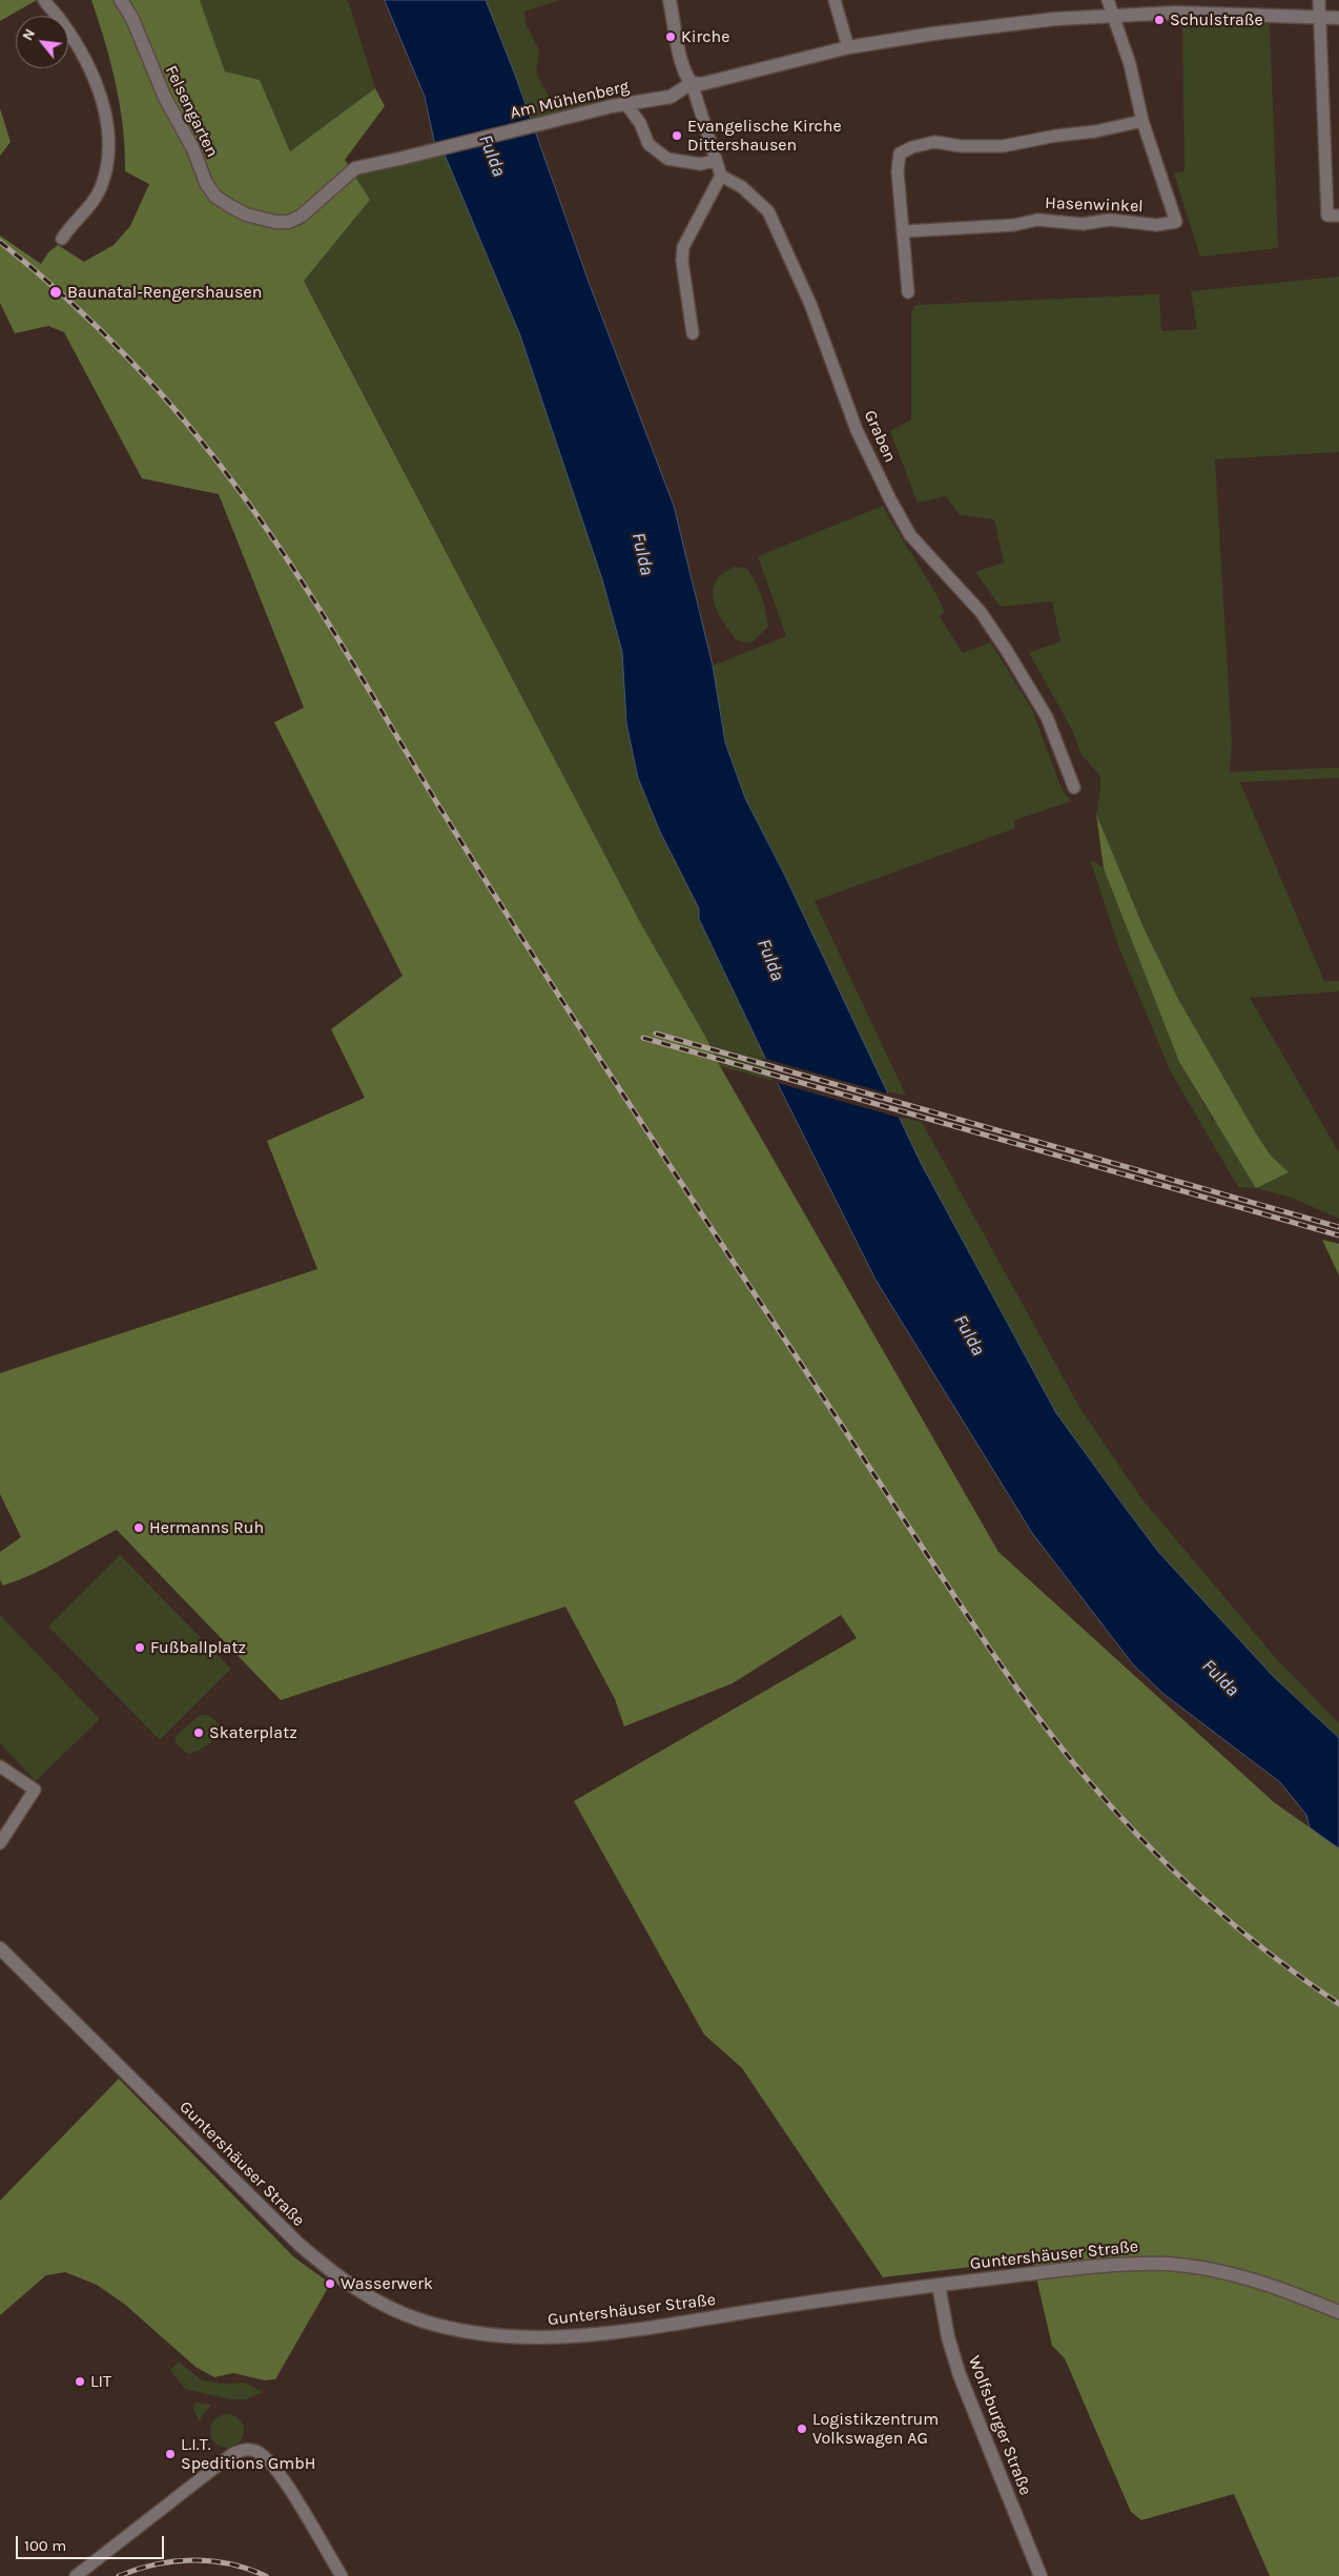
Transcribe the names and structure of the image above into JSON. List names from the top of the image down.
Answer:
{
  "streets": {
    "street": [
      "Am Mühlenberg",
      "Felsengarten",
      "Hasenwinkel",
      "Graben",
      "Guntershäuser Straße",
      "Wolfsburger Straße"
    ]
  },
  "crossings": [
    ["Am Mühlenberg", "Felsengarten"],
    ["Guntershäuser Straße", "Wolfsburger Straße"]
  ],
  "water": ["Fulda"],
  "places": [
    "Schulstraße",
    "Kirche",
    "Evangelische Kirche Dittershausen",
    "Baunatal-Rengershausen",
    "Hermanns Ruh",
    "Fußballplatz",
    "Skaterplatz",
    "Wasserwerk",
    "LIT",
    "Logistikzentrum Volkswagen AG",
    "L.I.T. Speditions GmbH"
  ],
  "scale_bar": "100 m",
  "north": "top left"
}
